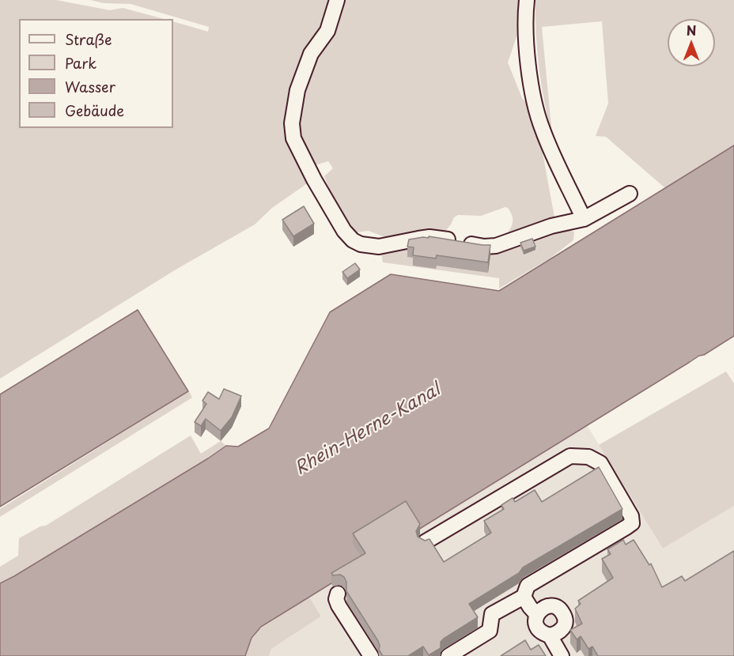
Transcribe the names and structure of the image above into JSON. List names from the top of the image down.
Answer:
{
  "water": ["Rhein-Herne-Kanal"],
  "legend": [
    "Straße",
    "Park",
    "Wasser",
    "Gebäude"
  ],
  "north": "top"
}
